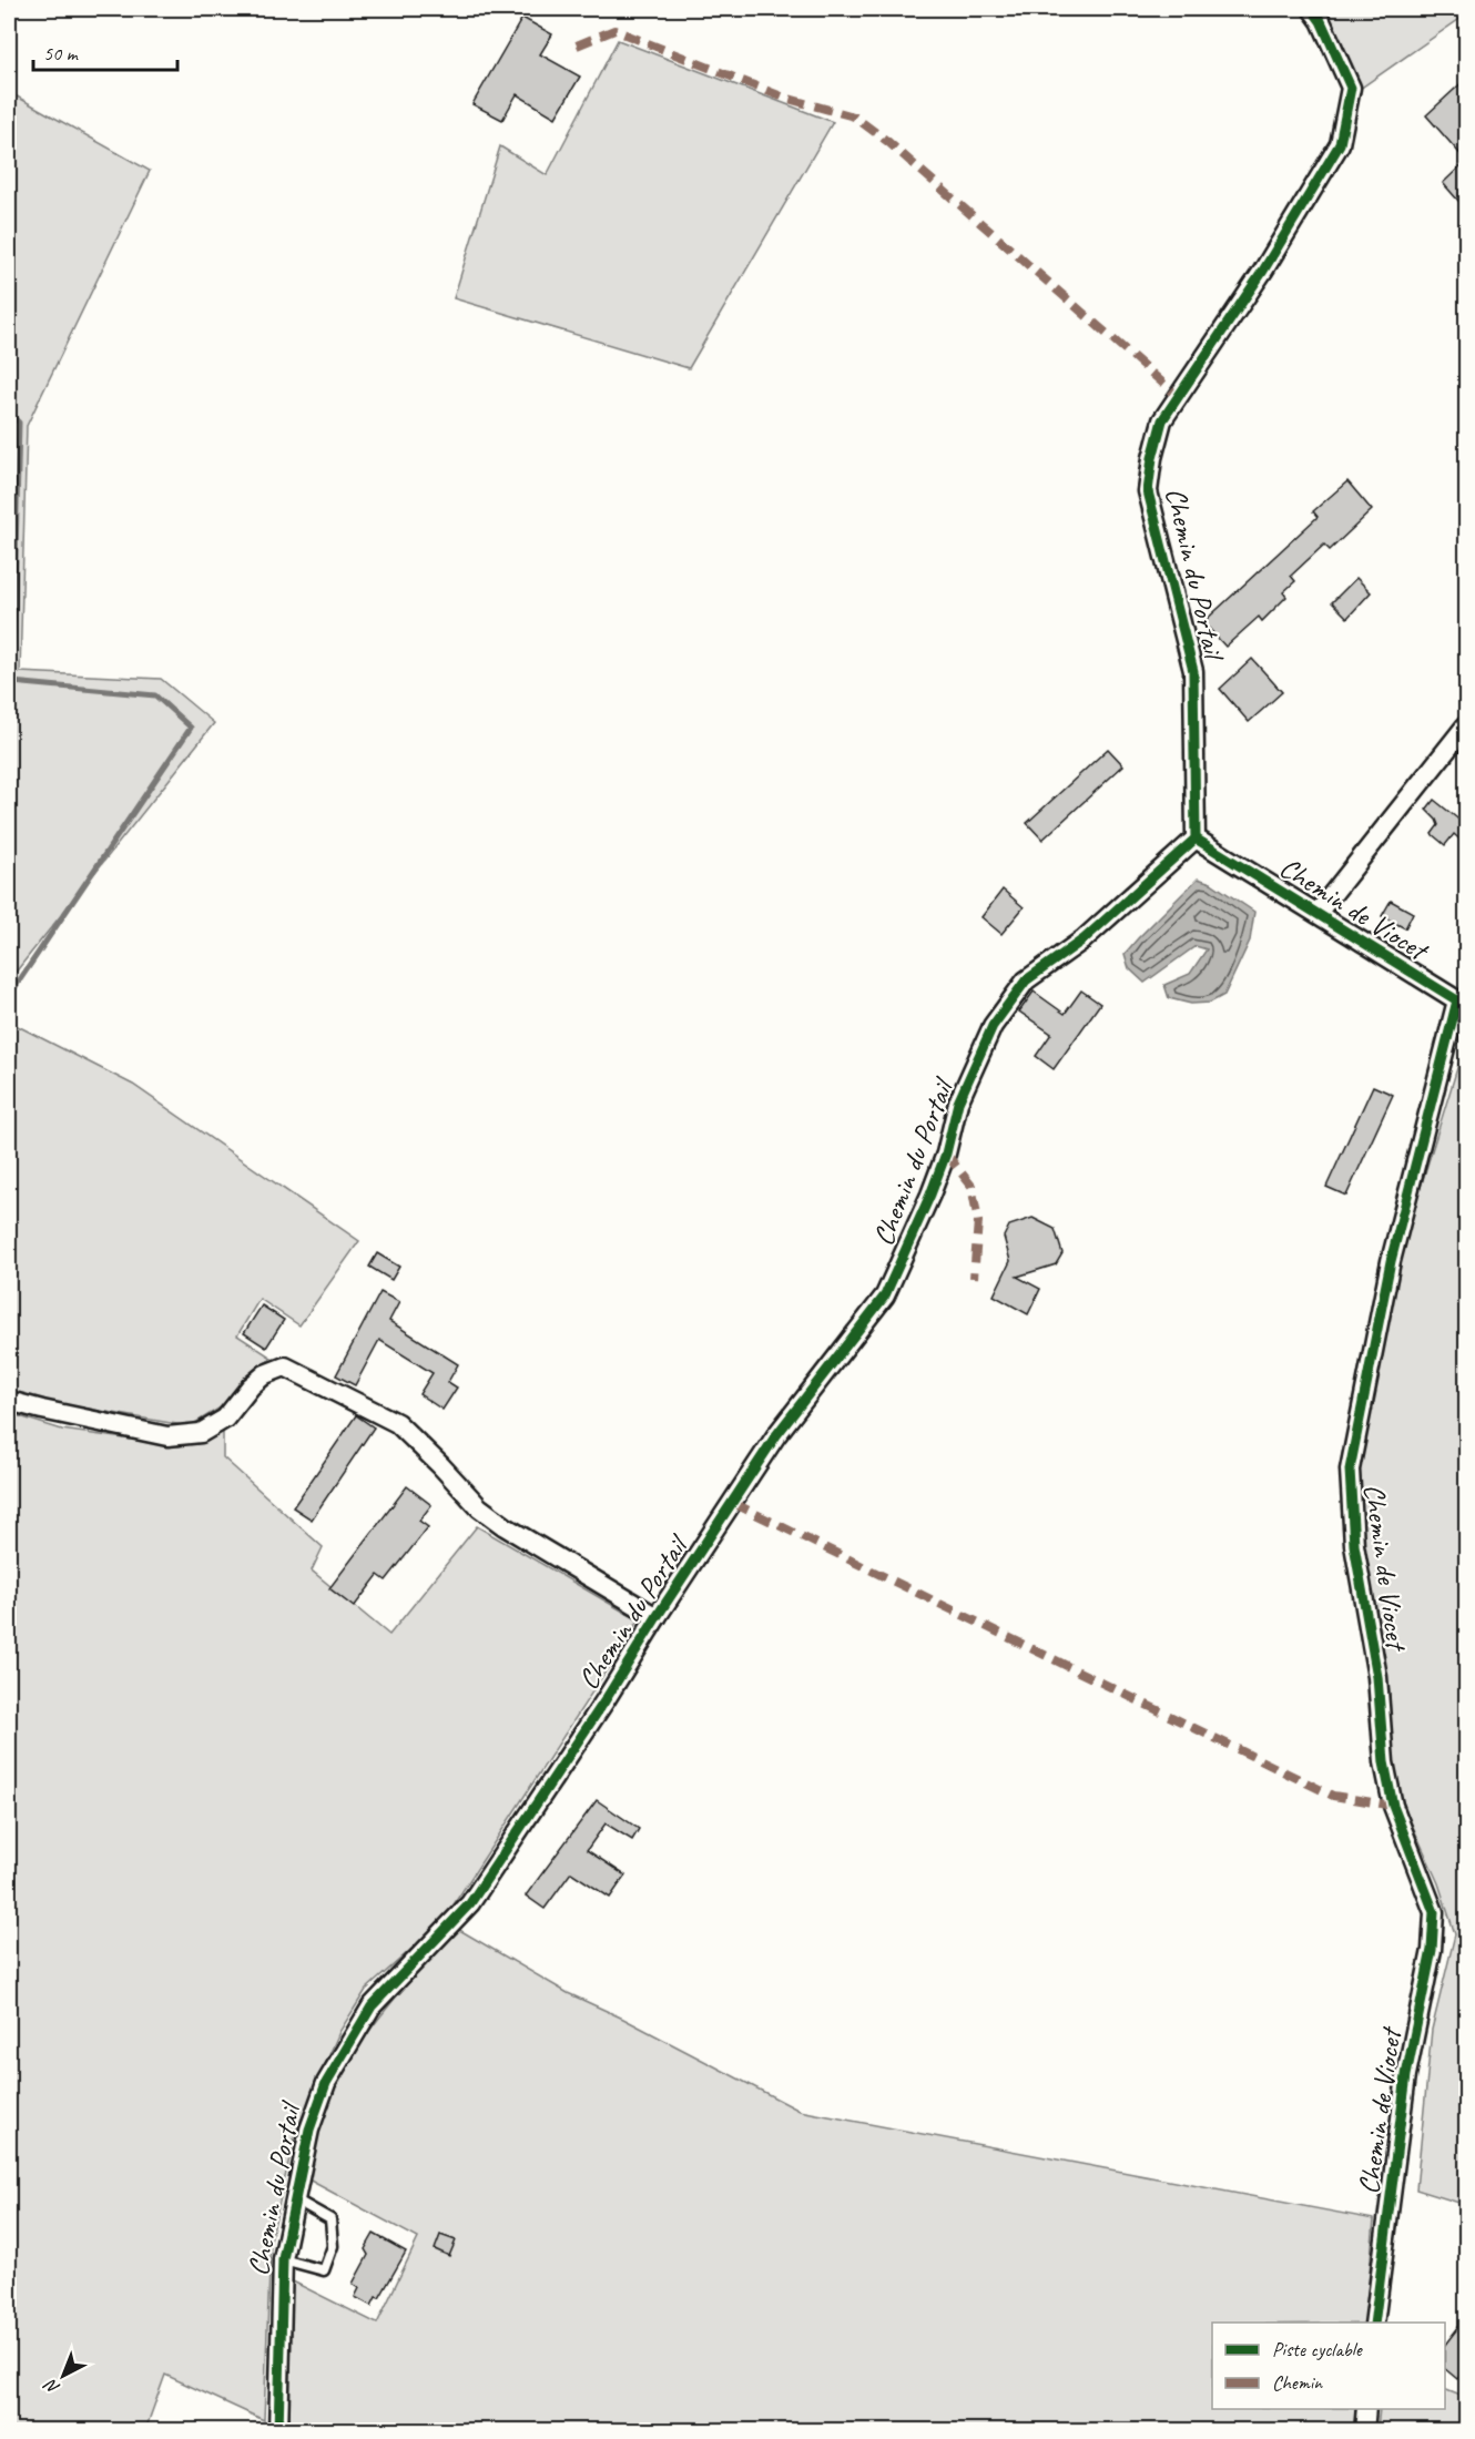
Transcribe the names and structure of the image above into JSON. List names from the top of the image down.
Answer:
{
  "streets": {
    "street": ["Chemin du Portail", "Chemin de Viocet"]
  },
  "crossings": [
    ["Chemin du Portail", "Chemin de Viocet"]
  ],
  "legend": ["Piste cyclable", "Chemin"],
  "scale_bar": "50 m",
  "north": "bottom left"
}
